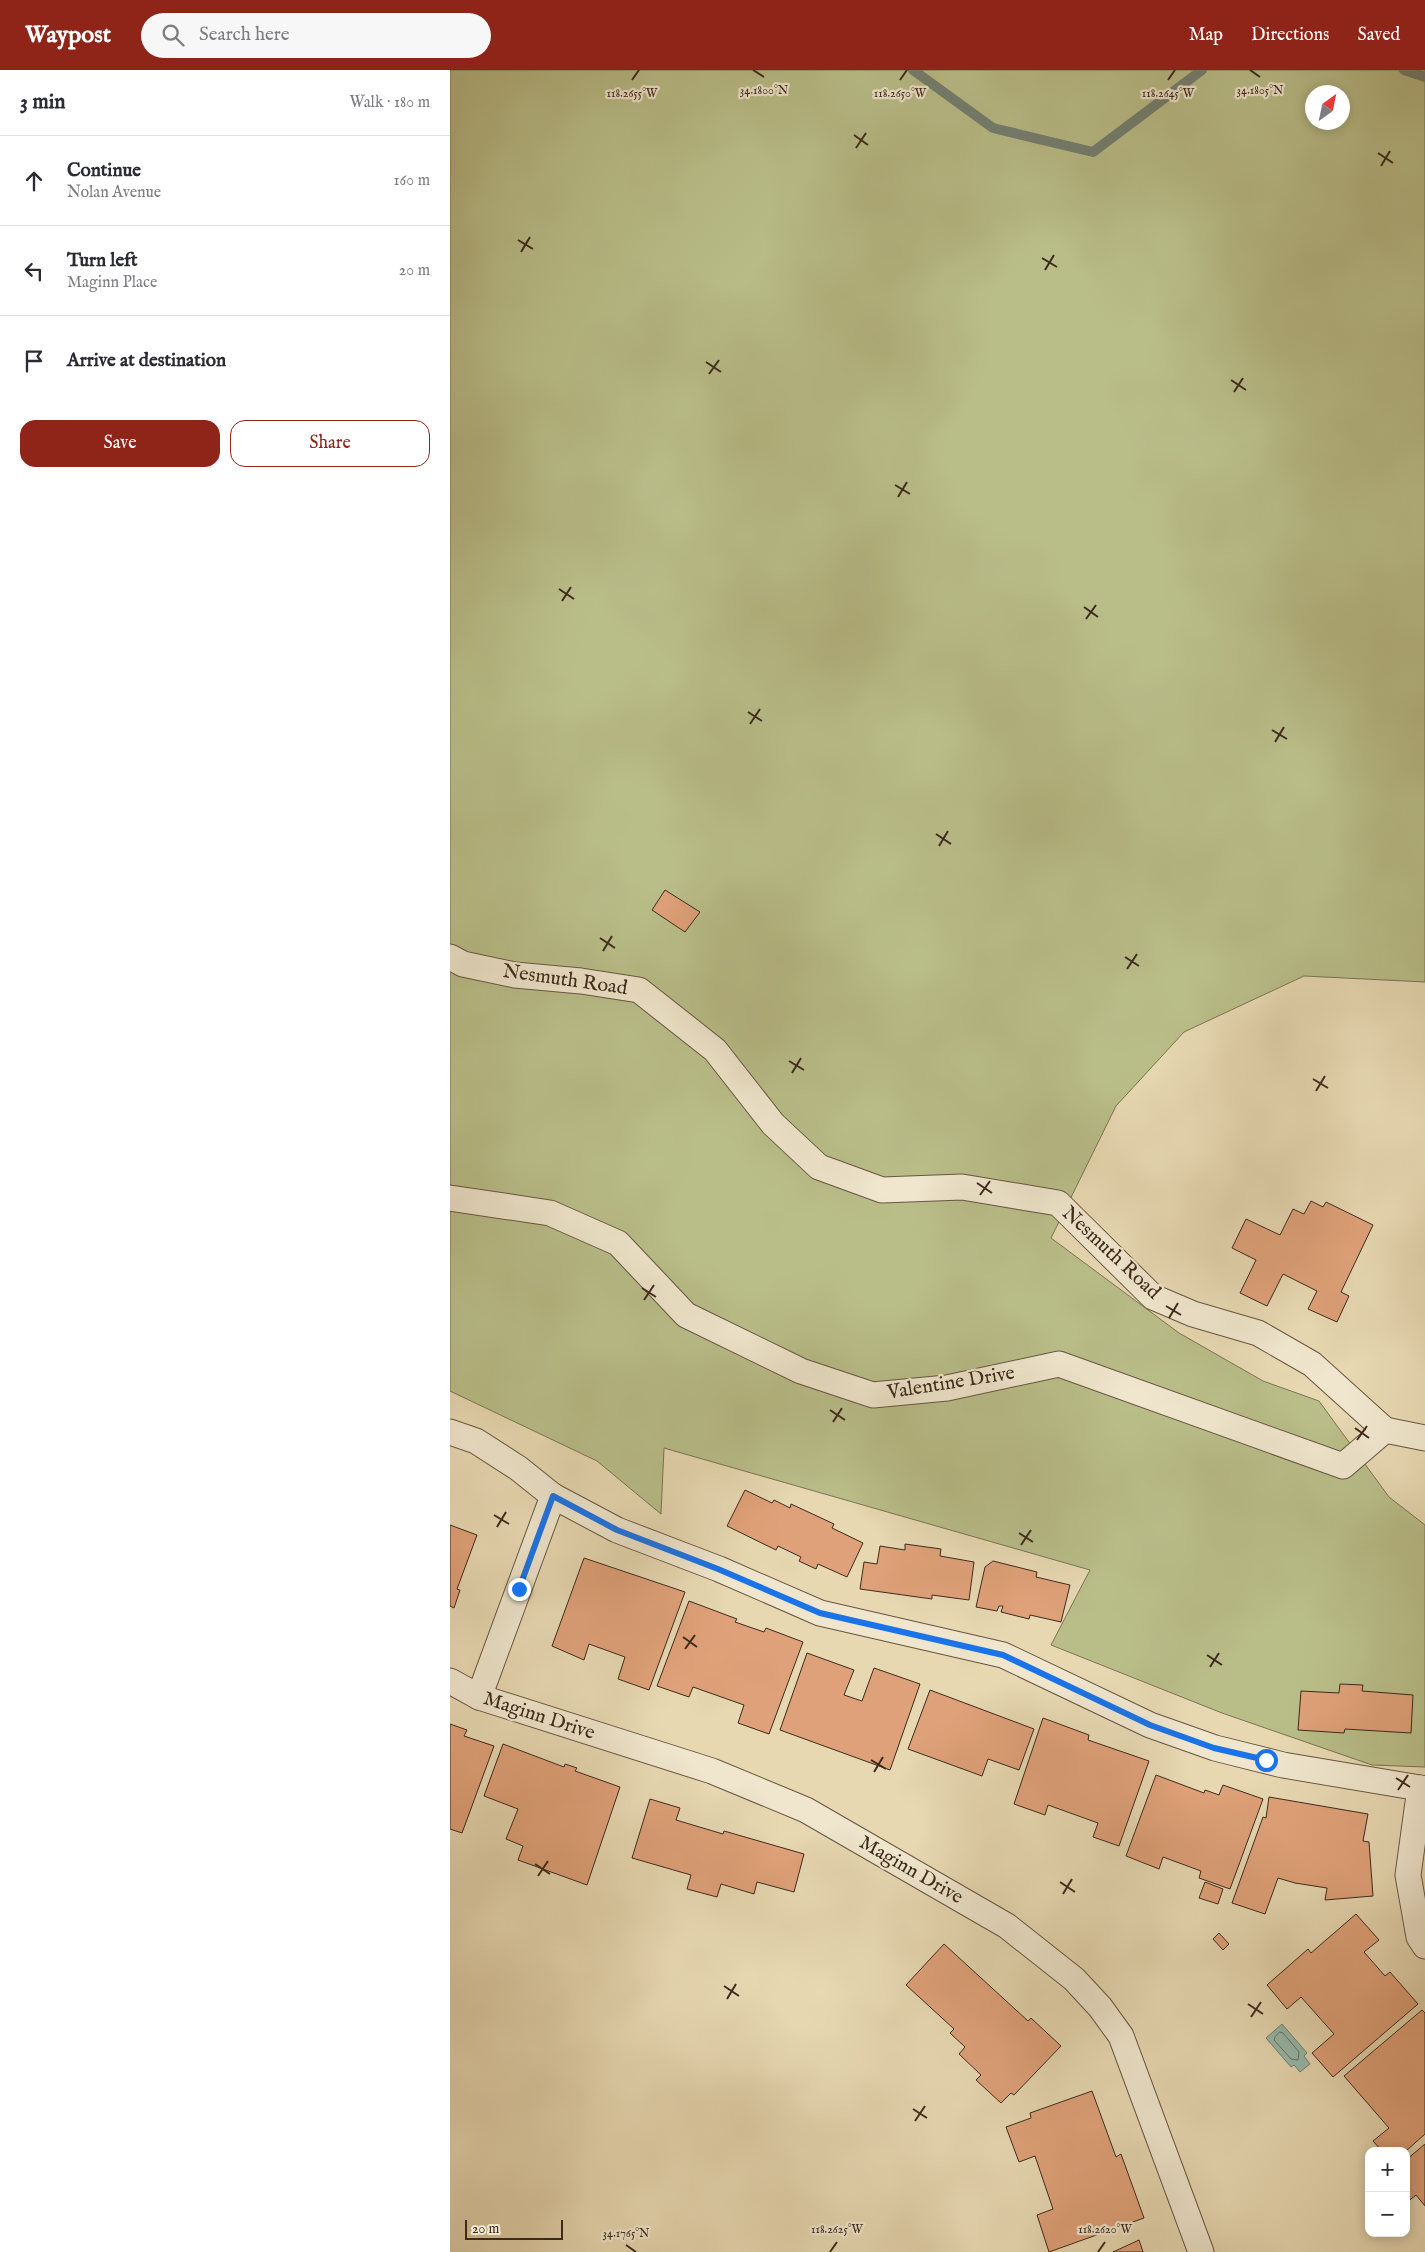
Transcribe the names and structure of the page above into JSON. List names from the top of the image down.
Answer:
{
  "streets": {
    "street": ["Nesmuth Road", "Valentine Drive", "Maginn Drive"]
  },
  "crossings": [
    ["Nesmuth Road", "Valentine Drive"]
  ],
  "scale_bar": "20 m",
  "north": "top right",
  "page": {
    "header": "Waypost",
    "search": "Search here",
    "nav": ["Map", "Directions", "Saved"],
    "heading": ["3 min", "Walk · 180 m"],
    "list": [
      ["Continue", "Nolan Avenue", "160 m"],
      ["Turn left", "Maginn Place", "20 m"],
      "Arrive at destination"
    ],
    "buttons": ["Save", "Share"],
    "map_buttons": ["+", "−"],
    "scale": "20 m"
  },
  "coordinates": [
    "34.1800°N",
    "34.1805°N",
    "118.2655°W",
    "118.2645°W",
    "118.2650°W",
    "118.2625°W",
    "118.2620°W",
    "34.1765°N"
  ]
}
